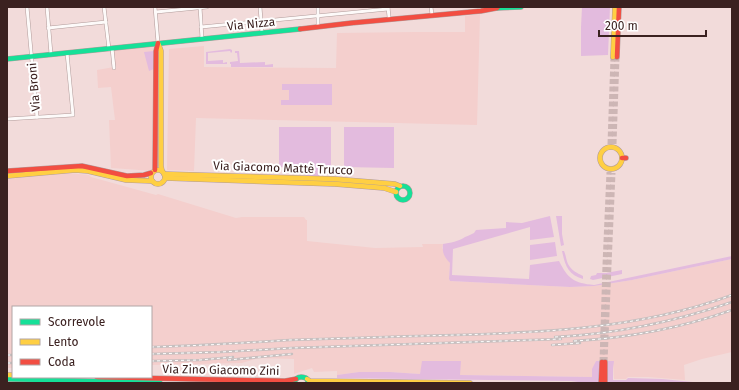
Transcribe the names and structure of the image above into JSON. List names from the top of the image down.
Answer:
{
  "streets": {
    "street": [
      "Via Nizza",
      "Via Broni",
      "Via Giacomo Mattè Trucco",
      "Via Zino Giacomo Zini"
    ]
  },
  "crossings": [
    ["Via Nizza", "Via Broni"]
  ],
  "legend": ["Scorrevole", "Lento", "Coda"],
  "scale_bar": "200 m"
}
